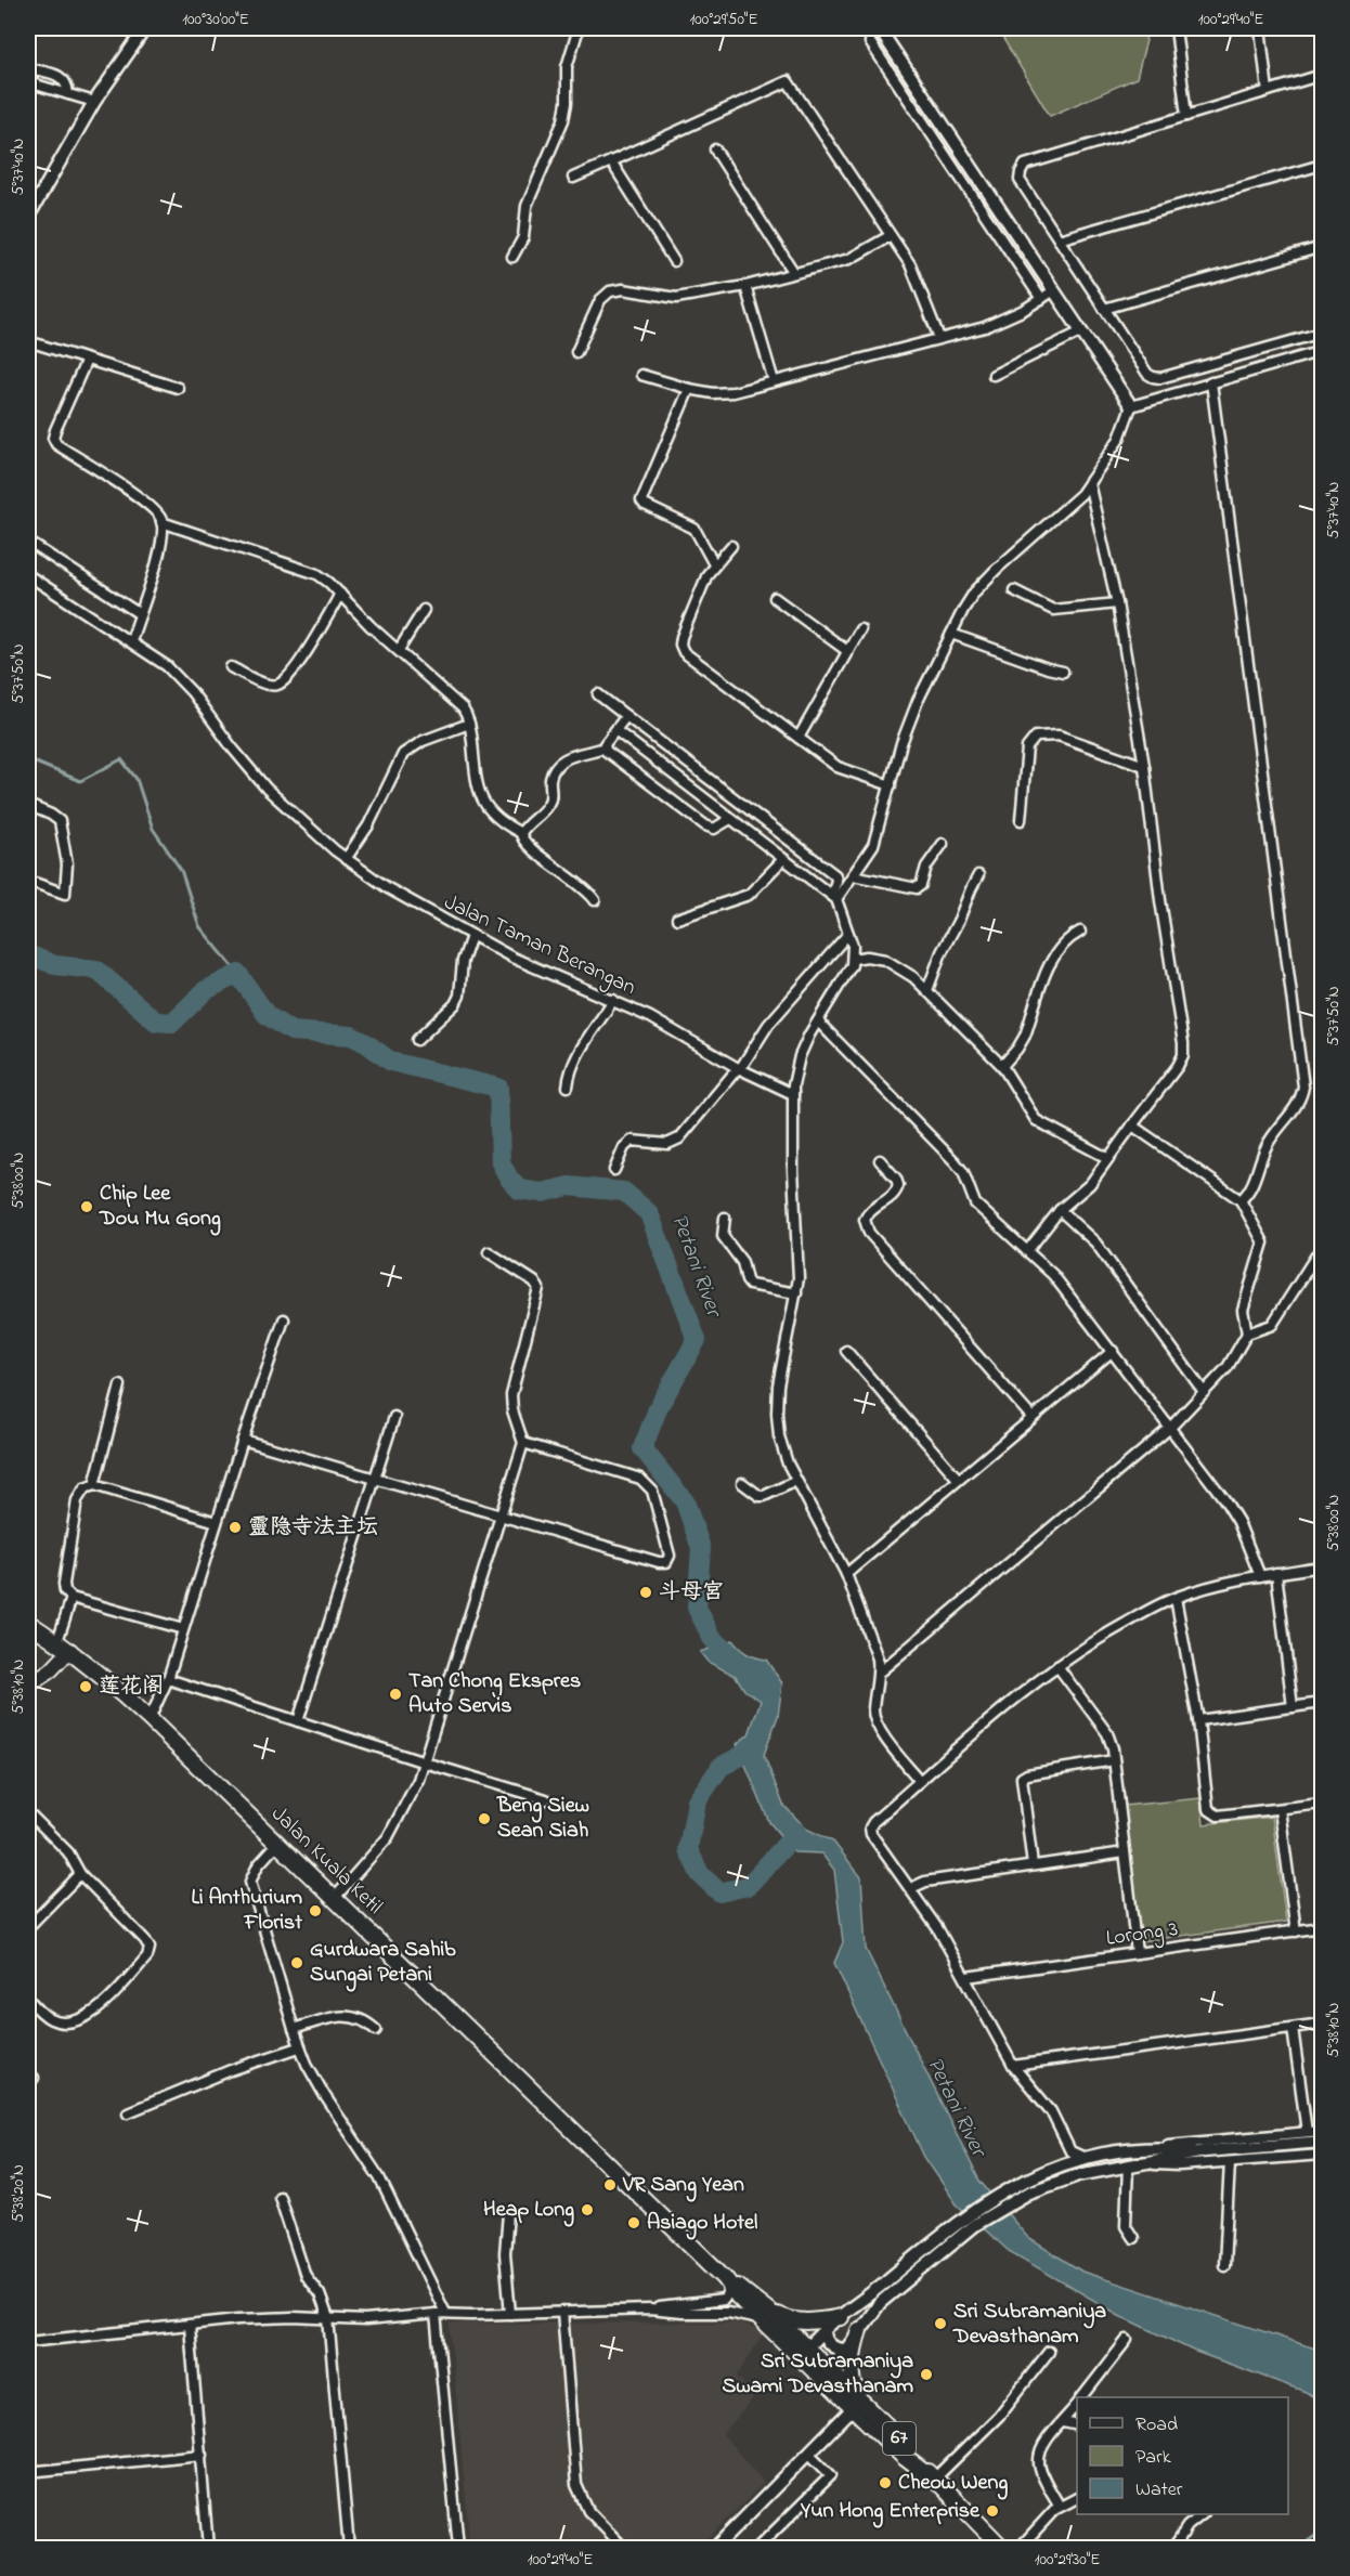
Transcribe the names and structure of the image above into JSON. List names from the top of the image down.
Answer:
{
  "streets": {
    "main road": ["Jalan Kuala Ketil", "67"],
    "street": ["Jalan Taman Berangan", "Lorong 3"]
  },
  "water": ["Petani River"],
  "places": [
    "Chip Lee Dou Mu Gong",
    "靈隐寺法主坛",
    "斗母宫",
    "莲花阁",
    "Tan Chong Ekspres Auto Servis",
    "Beng Siew Sean Siah",
    "Li Anthurium Florist",
    "Gurdwara Sahib Sungai Petani",
    "VR Sang Yean",
    "Heap Long",
    "Asiago Hotel",
    "Sri Subramaniya Devasthanam",
    "Sri Subramaniya Swami Devasthanam",
    "Cheow Weng",
    "Yun Hong Enterprise"
  ],
  "legend": ["Road", "Park", "Water"],
  "coordinates": [
    "100°30'00\"E",
    "100°29'50\"E",
    "100°29'40\"E",
    "5°37'40\"N",
    "5°37'50\"N",
    "5°38'00\"N",
    "5°38'10\"N",
    "5°38'20\"N",
    "100°29'30\"E"
  ]
}
